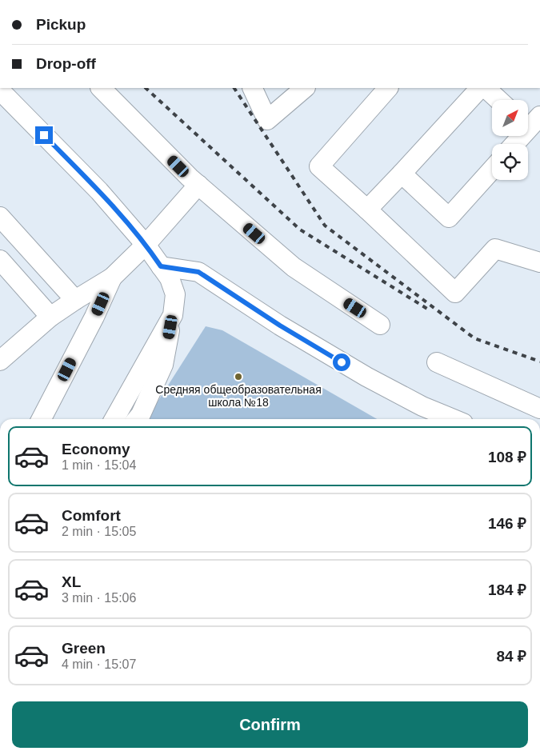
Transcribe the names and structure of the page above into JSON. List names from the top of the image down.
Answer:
{
  "places": ["Средняя общеобразовательная школа №18"],
  "north": "top right",
  "page": {
    "banner": ["Pickup", "Drop-off"],
    "list": [
      {
        "name": "Economy",
        "note": "1 min · 15:04",
        "value": "108 ₽"
      },
      {
        "name": "Comfort",
        "note": "2 min · 15:05",
        "value": "146 ₽"
      },
      {
        "name": "XL",
        "note": "3 min · 15:06",
        "value": "184 ₽"
      },
      {
        "name": "Green",
        "note": "4 min · 15:07",
        "value": "84 ₽"
      }
    ],
    "buttons": "Confirm"
  }
}
